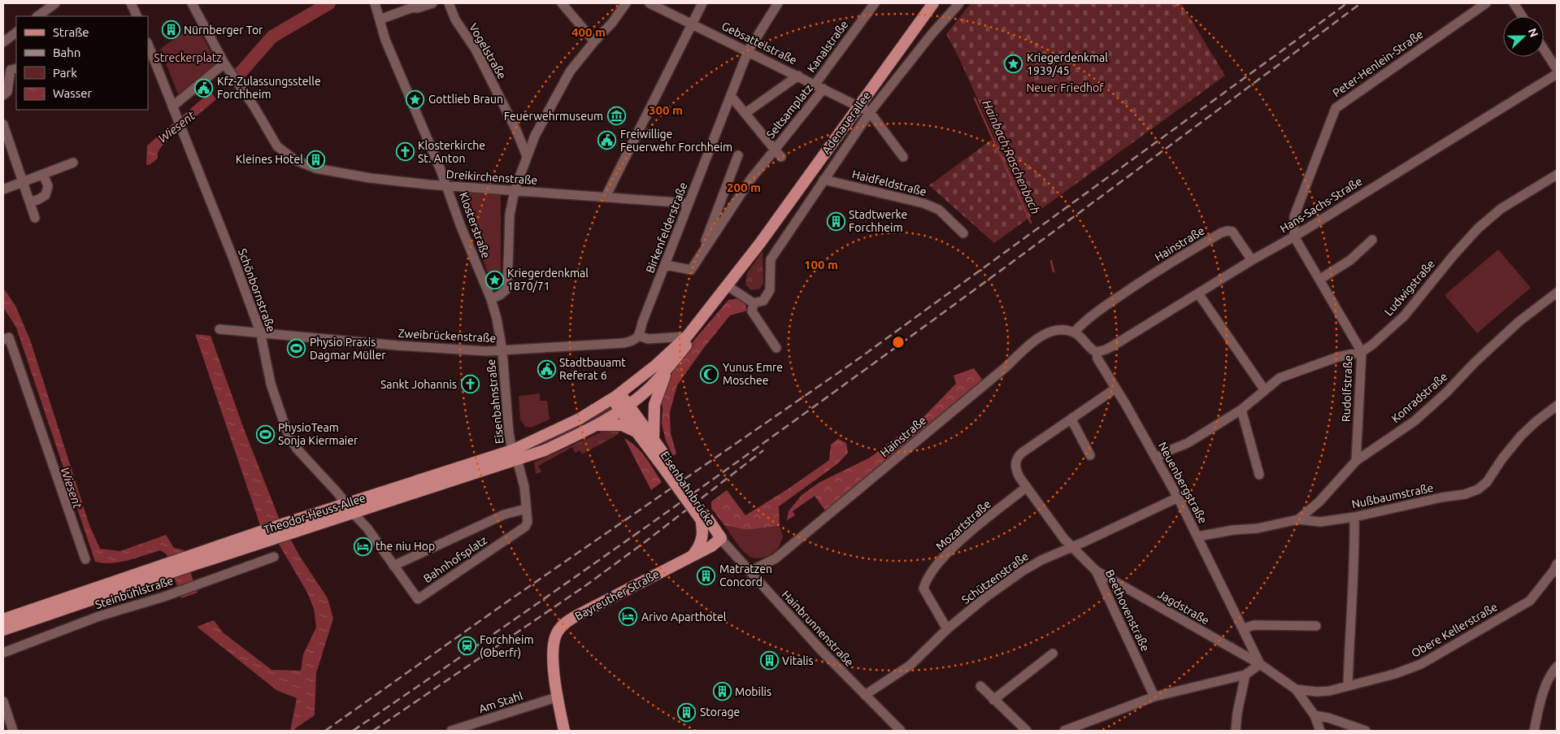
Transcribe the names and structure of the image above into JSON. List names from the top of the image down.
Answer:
{
  "streets": {
    "main road": [
      "Adenauerallee",
      "Eisenbahnbrücke",
      "Theodor-Heuss-Allee",
      "Bayreuther Straße"
    ],
    "street": [
      "Gebsattelstraße",
      "Kanalstraße",
      "Vogelstraße",
      "Peter-Henlein-Straße",
      "Seltsamplatz",
      "Dreikirchenstraße",
      "Haidfeldstraße",
      "Hans-Sachs-Straße",
      "Klosterstraße",
      "Birkenfelderstraße",
      "Hainstraße",
      "Ludwigstraße",
      "Schönbornstraße",
      "Zweibrückenstraße",
      "Rudolfstraße",
      "Konradstraße",
      "Eisenbahnstraße",
      "Neuenbergstraße",
      "Nußbaumstraße",
      "Mozartstraße",
      "Bahnhofsplatz",
      "Schützenstraße",
      "Steinbühlstraße",
      "Jagdstraße",
      "Beethovenstraße",
      "Hainbrunnenstraße",
      "Obere Kellerstraße",
      "Am Stahl"
    ]
  },
  "crossings": [
    ["Gebsattelstraße", "Kanalstraße"],
    ["Gebsattelstraße", "Seltsamplatz"],
    ["Gebsattelstraße", "Adenauerallee"],
    ["Gebsattelstraße", "Birkenfelderstraße"],
    ["Kanalstraße", "Seltsamplatz"],
    ["Peter-Henlein-Straße", "Hans-Sachs-Straße"],
    ["Peter-Henlein-Straße", "Rudolfstraße"],
    ["Seltsamplatz", "Birkenfelderstraße"],
    ["Adenauerallee", "Eisenbahnbrücke"],
    ["Adenauerallee", "Theodor-Heuss-Allee"],
    ["Dreikirchenstraße", "Klosterstraße"],
    ["Dreikirchenstraße", "Birkenfelderstraße"],
    ["Hans-Sachs-Straße", "Hainstraße"],
    ["Hans-Sachs-Straße", "Rudolfstraße"],
    ["Hans-Sachs-Straße", "Neuenbergstraße"],
    ["Klosterstraße", "Zweibrückenstraße"],
    ["Klosterstraße", "Eisenbahnstraße"],
    ["Hainstraße", "Hainbrunnenstraße"],
    ["Ludwigstraße", "Rudolfstraße"],
    ["Ludwigstraße", "Neuenbergstraße"],
    ["Schönbornstraße", "Zweibrückenstraße"],
    ["Schönbornstraße", "Theodor-Heuss-Allee"],
    ["Schönbornstraße", "Bahnhofsplatz"],
    ["Zweibrückenstraße", "Eisenbahnstraße"],
    ["Rudolfstraße", "Konradstraße"],
    ["Konradstraße", "Nußbaumstraße"],
    ["Eisenbahnstraße", "Theodor-Heuss-Allee"],
    ["Eisenbahnstraße", "Bahnhofsplatz"],
    ["Neuenbergstraße", "Nußbaumstraße"],
    ["Neuenbergstraße", "Schützenstraße"],
    ["Neuenbergstraße", "Jagdstraße"],
    ["Eisenbahnbrücke", "Theodor-Heuss-Allee"],
    ["Eisenbahnbrücke", "Bayreuther Straße"],
    ["Eisenbahnbrücke", "Hainbrunnenstraße"],
    ["Theodor-Heuss-Allee", "Bahnhofsplatz"],
    ["Mozartstraße", "Schützenstraße"],
    ["Mozartstraße", "Beethovenstraße"],
    ["Schützenstraße", "Beethovenstraße"],
    ["Schützenstraße", "Hainbrunnenstraße"],
    ["Bayreuther Straße", "Hainbrunnenstraße"],
    ["Bayreuther Straße", "Am Stahl"],
    ["Jagdstraße", "Beethovenstraße"]
  ],
  "water": ["Wiesent", "Hainbach;Raschenbach"],
  "parks": ["Streckerplatz", "Neuer Friedhof"],
  "places": {
    "building": [
      "Nürnberger Tor",
      "Kleines Hotel",
      "Stadtwerke Forchheim",
      "Matratzen Concord",
      "Vitalis",
      "Mobilis",
      "Storage"
    ],
    "place": ["Kriegerdenkmal 1939/45", "Gottlieb Braun", "Kriegerdenkmal 1870/71"],
    "public building": ["Kfz-Zulassungsstelle Forchheim", "Freiwillige Feuerwehr Forchheim", "Stadtbauamt Referat 6"],
    "museum": ["Feuerwehrmuseum"],
    "church": ["Klosterkirche St. Anton", "Sankt Johannis"],
    "sports": ["Physio Praxis Dagmar Müller", "PhysioTeam Sonja Kiermaier"],
    "mosque": ["Yunus Emre Moschee"],
    "hotel": ["the niu Hop", "Arivo Aparthotel"],
    "station": ["Forchheim (Oberfr)"]
  },
  "legend": [
    "Straße",
    "Bahn",
    "Park",
    "Wasser"
  ],
  "north": "right",
  "rings": [
    "400 m",
    "300 m",
    "200 m",
    "100 m"
  ]
}
